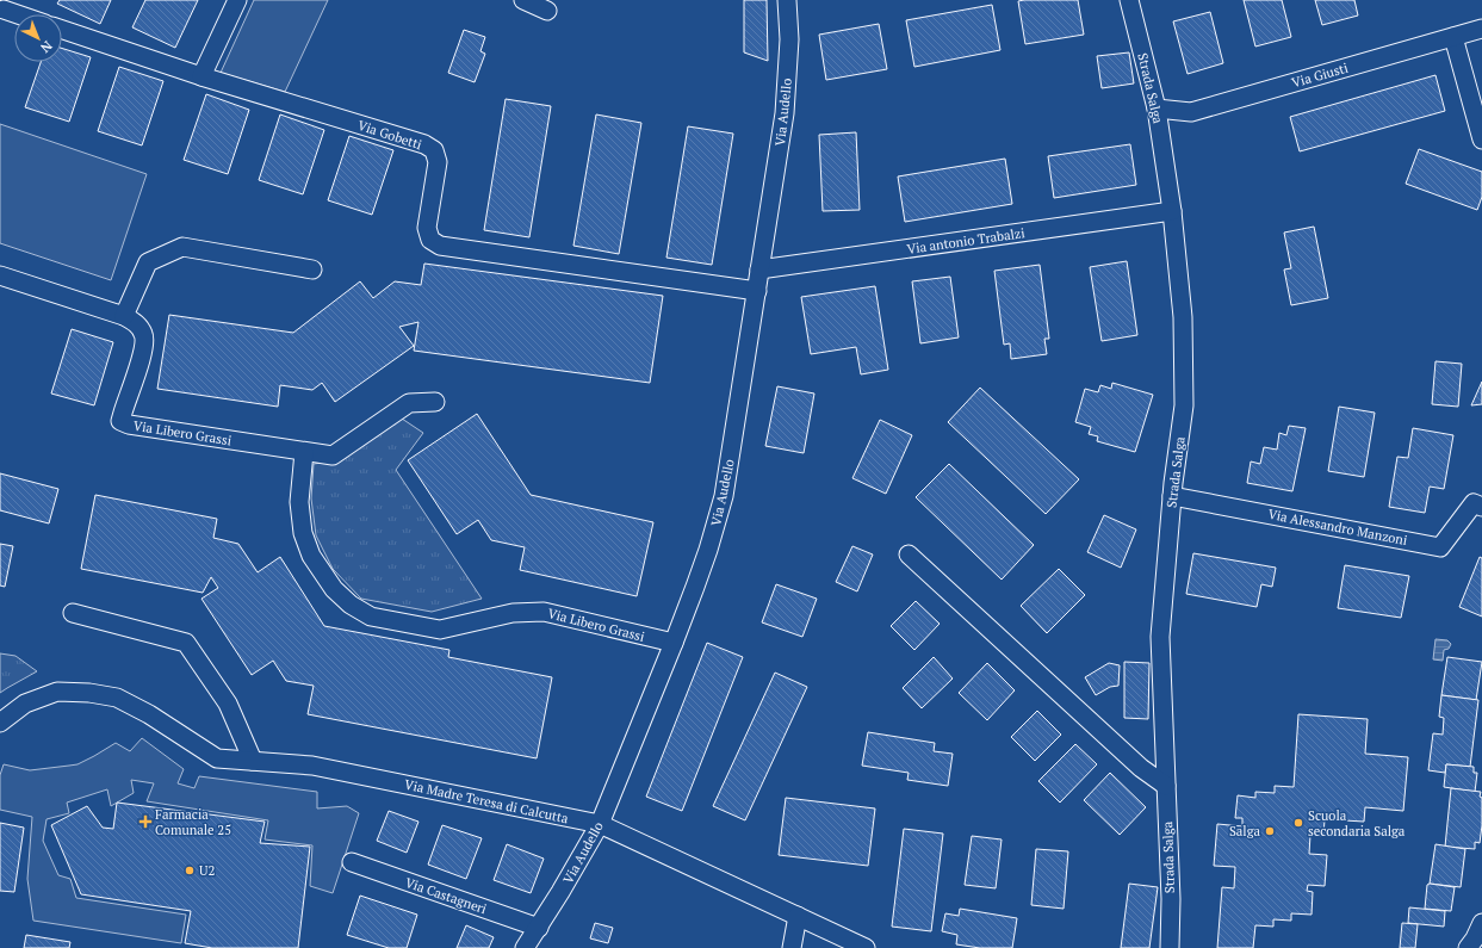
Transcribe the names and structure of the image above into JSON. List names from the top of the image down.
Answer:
{
  "streets": {
    "street": [
      "Via Giusti",
      "Strada Salga",
      "Via Audello",
      "Via Gobetti",
      "Via antonio Trabalzi",
      "Via Libero Grassi",
      "Via Alessandro Manzoni",
      "Via Madre Teresa di Calcutta",
      "Via Castagneri"
    ]
  },
  "crossings": [
    ["Via Giusti", "Strada Salga"],
    ["Strada Salga", "Via antonio Trabalzi"],
    ["Strada Salga", "Via Alessandro Manzoni"],
    ["Via Audello", "Via Gobetti"],
    ["Via Audello", "Via antonio Trabalzi"],
    ["Via Audello", "Via Libero Grassi"],
    ["Via Audello", "Via Madre Teresa di Calcutta"],
    ["Via Audello", "Via Castagneri"]
  ],
  "places": {
    "health": ["Farmacia Comunale 25"],
    "other": ["Scuola secondaria Salga", "Salga", "U2"]
  },
  "north": "bottom right"
}
